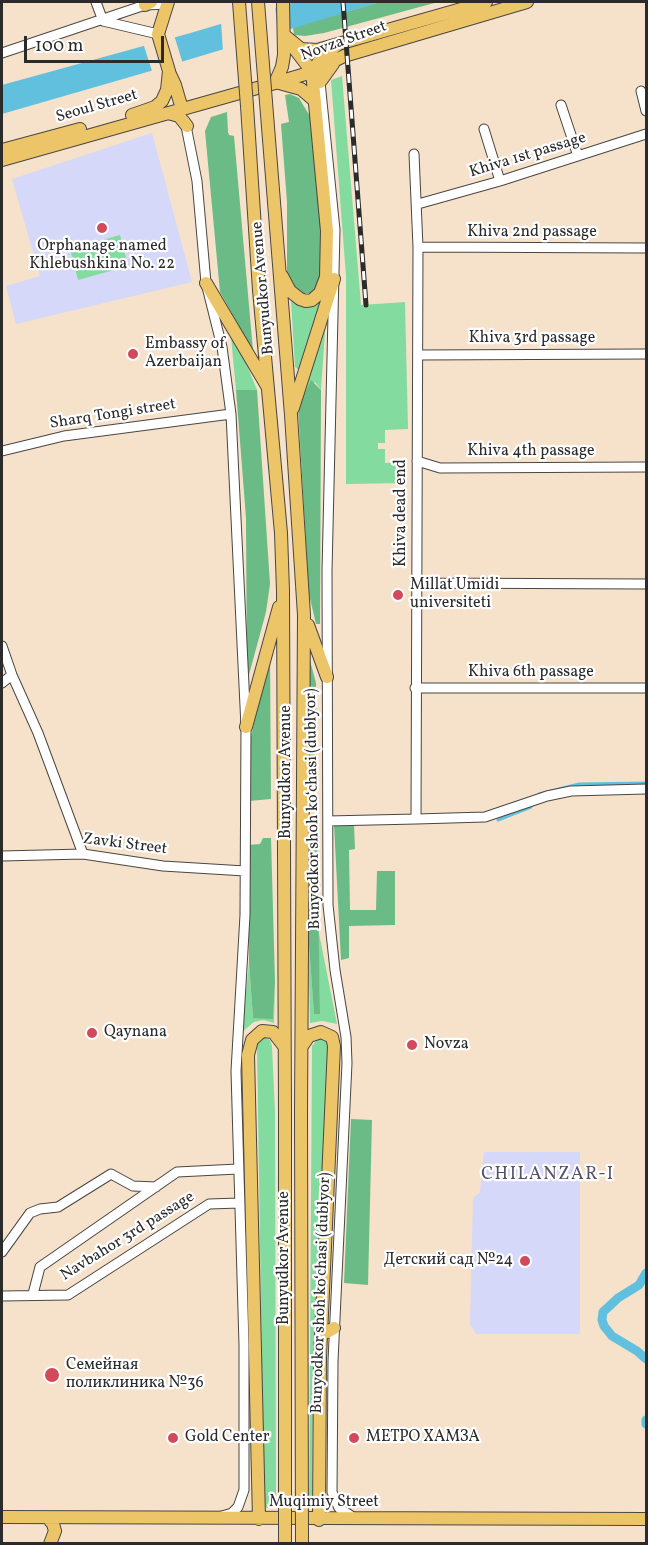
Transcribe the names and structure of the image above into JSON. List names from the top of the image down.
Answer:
{
  "streets": {
    "main road": [
      "Novza Street",
      "Seoul Street",
      "Bunyudkor Avenue",
      "Muqimiy Street"
    ],
    "street": [
      "Khiva 1st passage",
      "Khiva 2nd passage",
      "Khiva 3rd passage",
      "Sharq Tongi street",
      "Khiva 4th passage",
      "Khiva dead end",
      "Khiva 6th passage",
      "Bunyodkor shoh koʻchasi (dublyor)",
      "Zavki Street",
      "Navbahor 3rd passage"
    ]
  },
  "crossings": [
    ["Novza Street", "Bunyodkor shoh koʻchasi (dublyor)"],
    ["Khiva 1st passage", "Khiva dead end"],
    ["Khiva 2nd passage", "Khiva dead end"],
    ["Khiva 3rd passage", "Khiva dead end"],
    ["Khiva 4th passage", "Khiva dead end"],
    ["Khiva dead end", "Khiva 6th passage"],
    ["Bunyodkor shoh koʻchasi (dublyor)", "Muqimiy Street"]
  ],
  "districts": ["CHILANZAR-I"],
  "places": [
    "Orphanage named Khlebushkina No. 22",
    "Embassy of Azerbaijan",
    "Millat Umidi universiteti",
    "Qaynana",
    "Novza",
    "Детский сад №24",
    "Семейная поликлиника №36",
    "Gold Center",
    "МЕТРО ХАМЗА"
  ],
  "scale_bar": "100 m"
}
